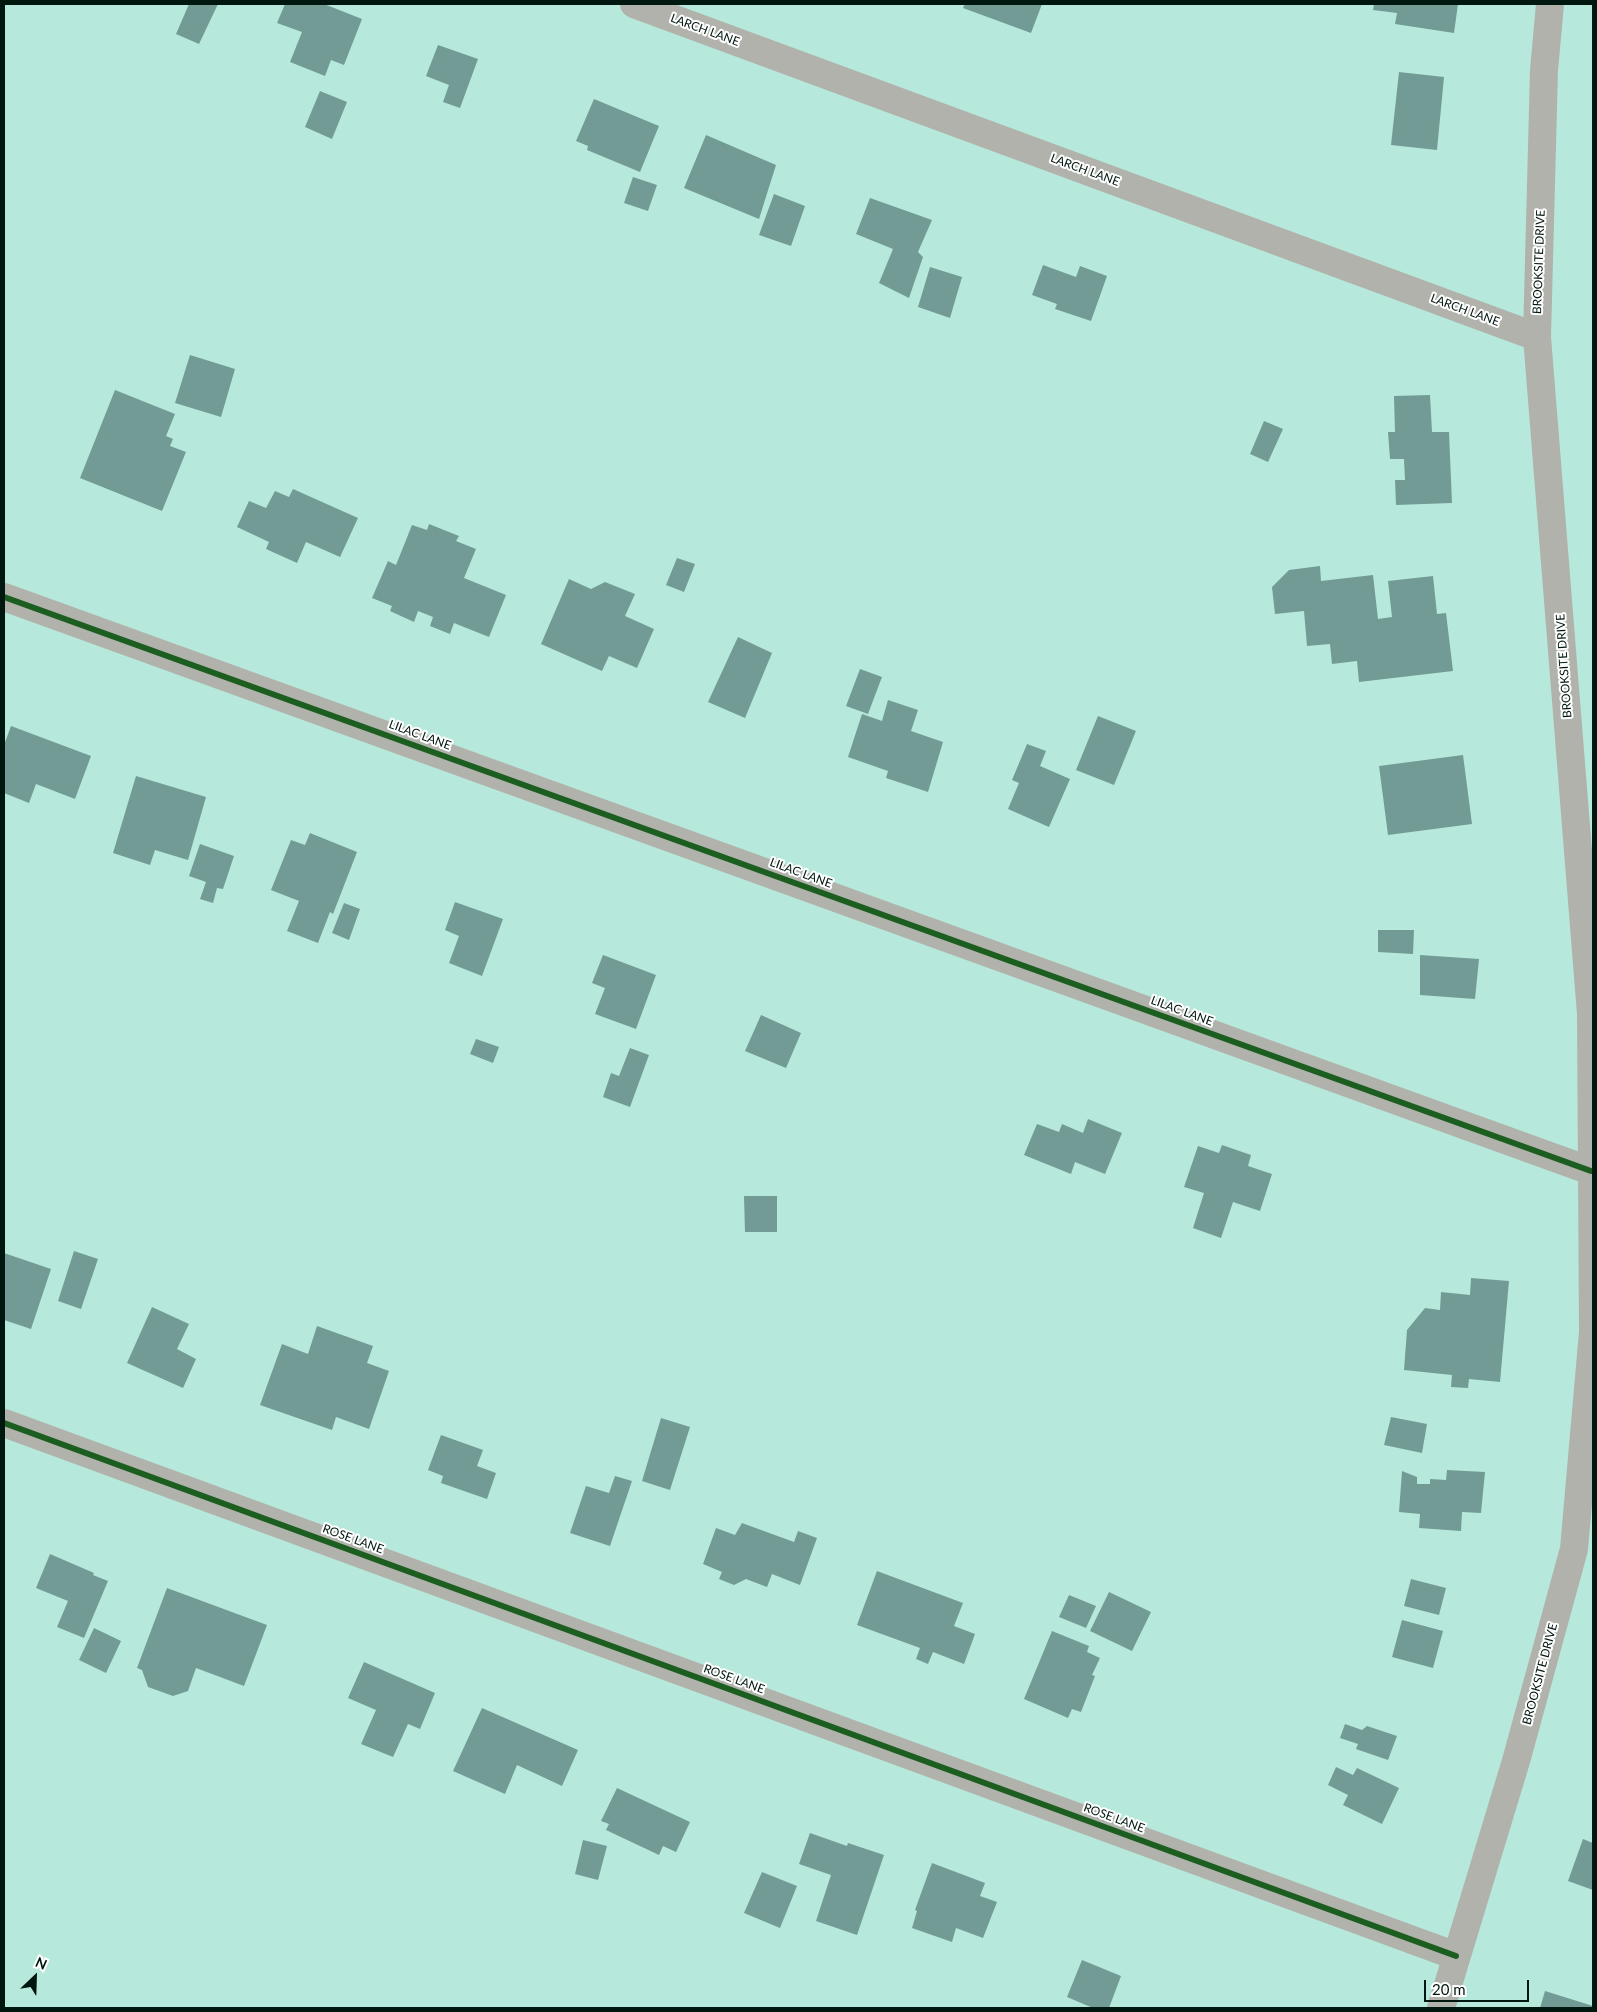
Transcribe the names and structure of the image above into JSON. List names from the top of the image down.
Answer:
{
  "streets": {
    "street": [
      "LARCH LANE",
      "BROOKSITE DRIVE",
      "LILAC LANE",
      "ROSE LANE"
    ]
  },
  "crossings": [
    ["LARCH LANE", "BROOKSITE DRIVE"],
    ["BROOKSITE DRIVE", "LILAC LANE"],
    ["BROOKSITE DRIVE", "ROSE LANE"]
  ],
  "scale_bar": "20 m",
  "north": "top right"
}
